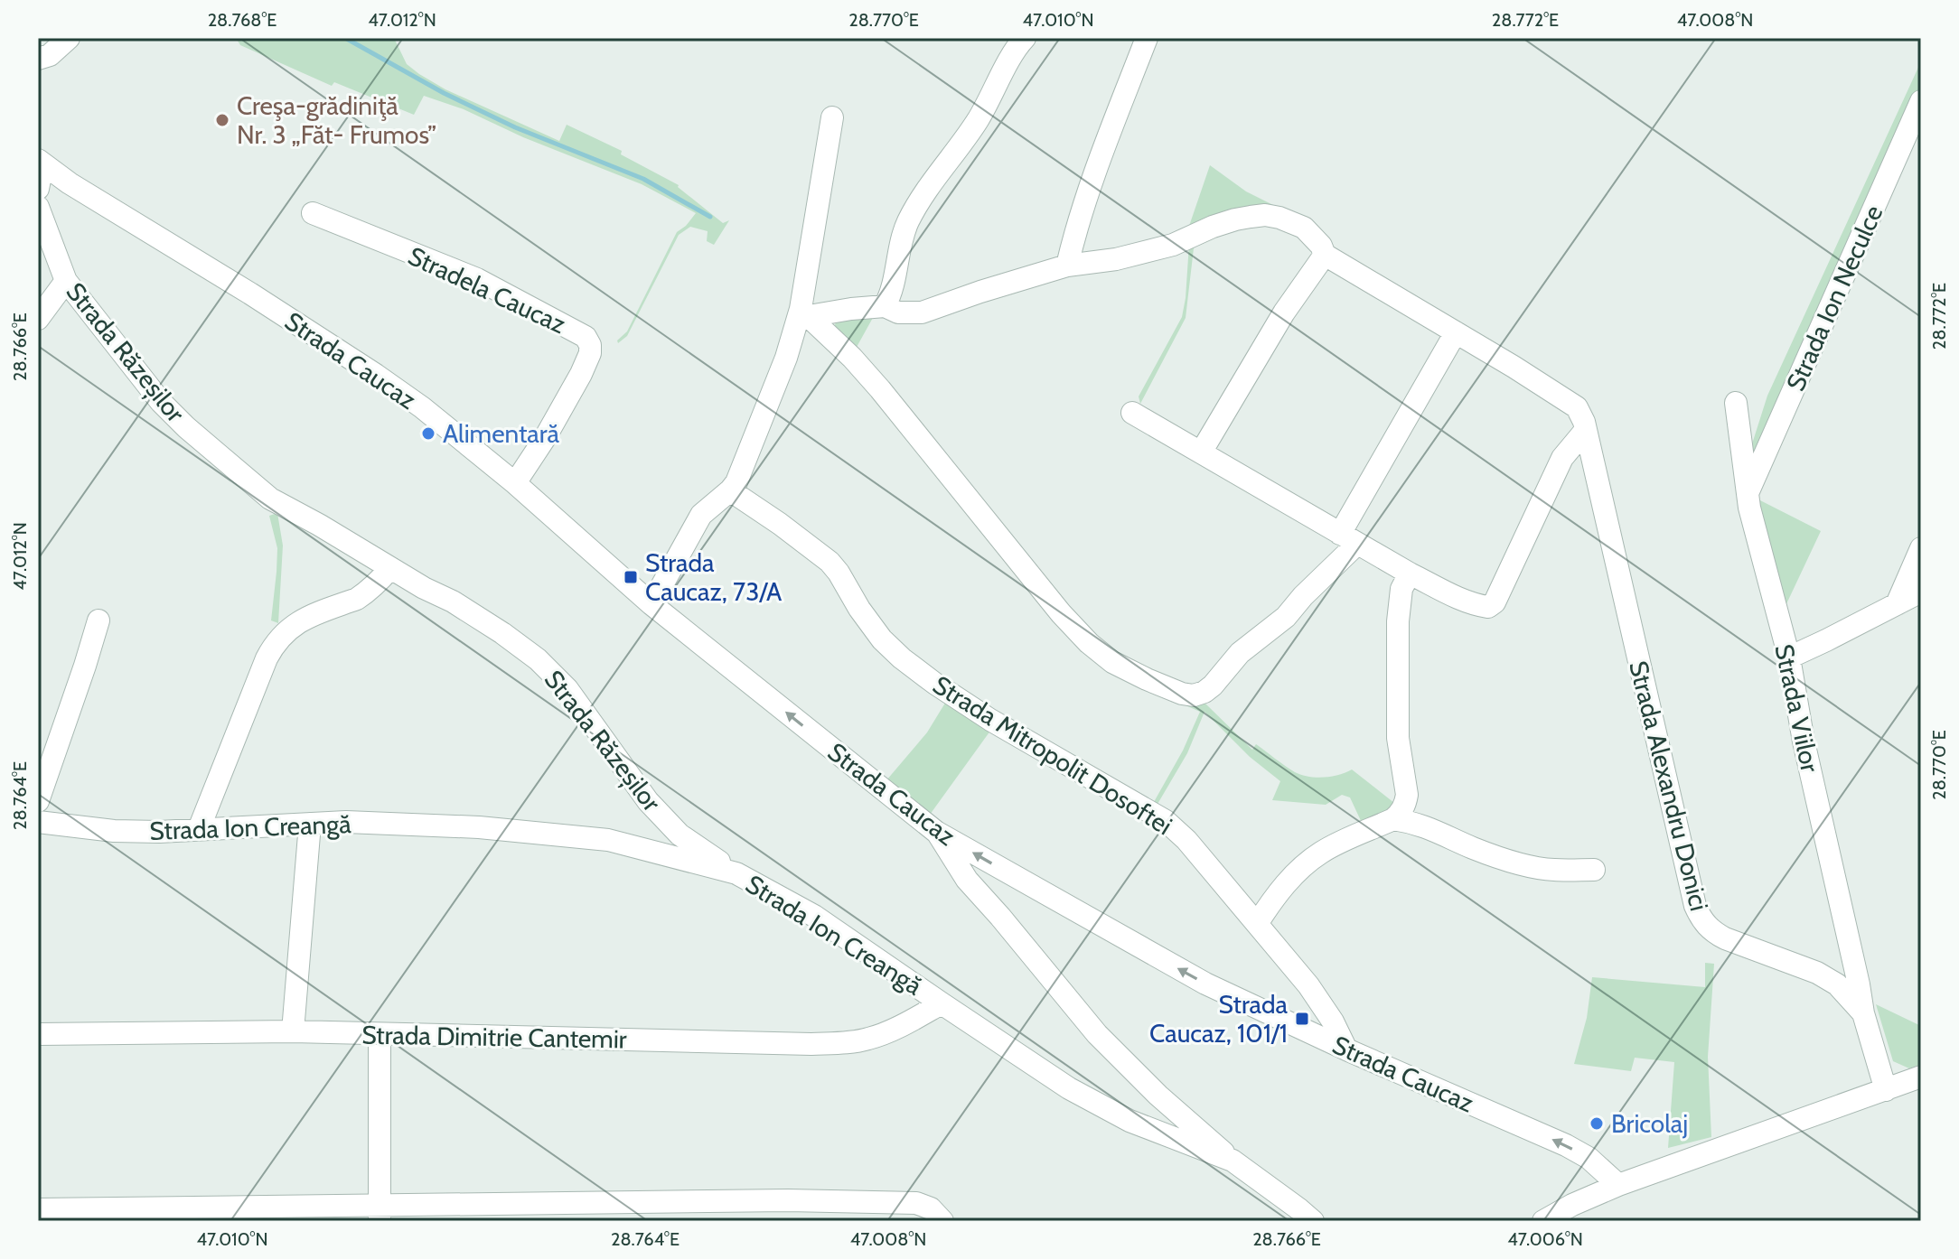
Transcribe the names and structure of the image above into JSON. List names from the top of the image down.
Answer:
{
  "streets": {
    "street": [
      "Stradela Caucaz",
      "Strada Ion Neculce",
      "Strada Răzeșilor",
      "Strada Caucaz",
      "Strada Viilor",
      "Strada Mitropolit Dosoftei",
      "Strada Alexandru Donici",
      "Strada Ion Creangă",
      "Strada Dimitrie Cantemir"
    ]
  },
  "crossings": [
    ["Stradela Caucaz", "Strada Caucaz"],
    ["Strada Ion Neculce", "Strada Viilor"],
    ["Strada Răzeșilor", "Strada Ion Creangă"],
    ["Strada Caucaz", "Strada Mitropolit Dosoftei"],
    ["Strada Viilor", "Strada Alexandru Donici"],
    ["Strada Ion Creangă", "Strada Dimitrie Cantemir"]
  ],
  "places": {
    "other": ["Creşa-grădiniţă Nr. 3 „Făt- Frumos”", "Alimentară", "Bricolaj"],
    "transit": ["Strada Caucaz, 73/A", "Strada Caucaz, 101/1"]
  },
  "coordinates": [
    "28.768°E",
    "47.012°N",
    "28.770°E",
    "47.010°N",
    "28.772°E",
    "47.008°N",
    "28.766°E",
    "28.764°E",
    "47.006°N"
  ]
}
